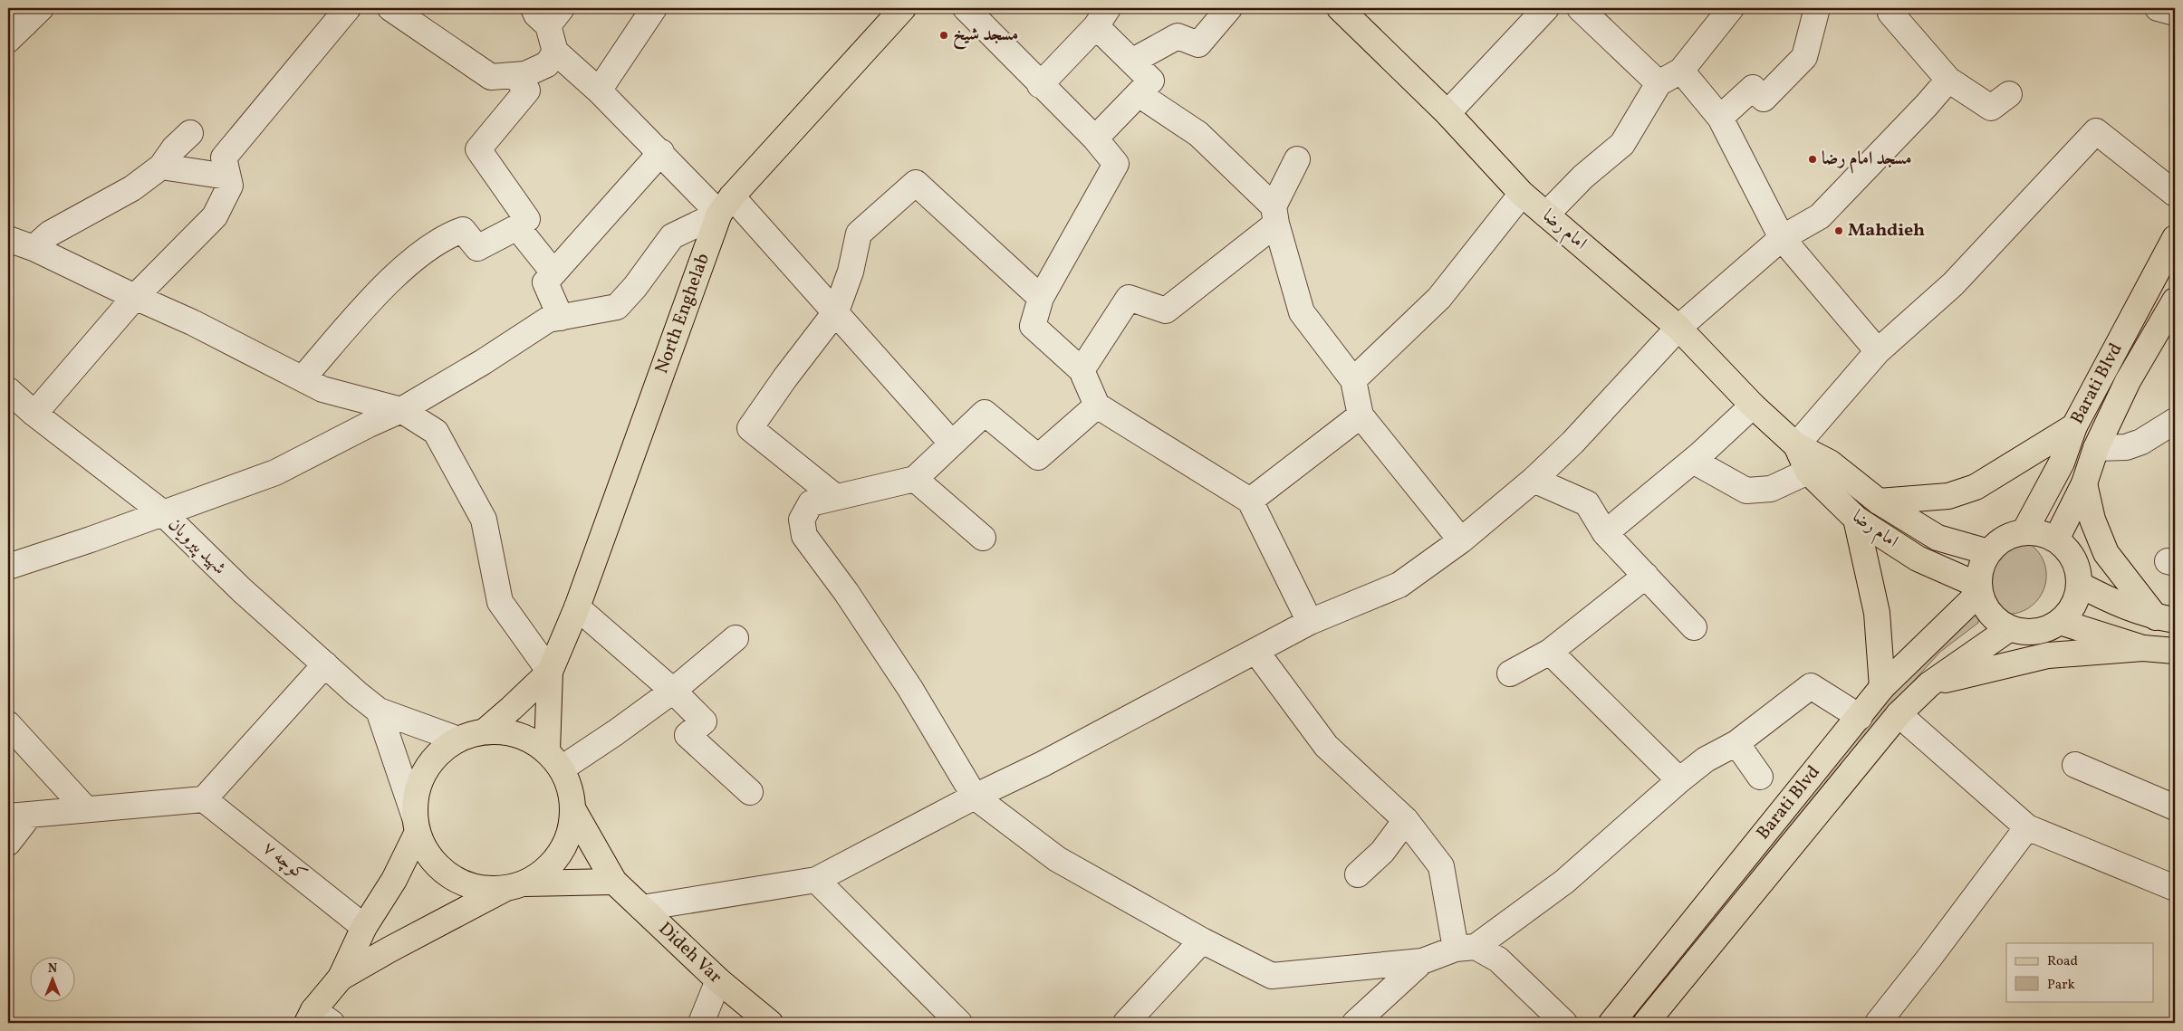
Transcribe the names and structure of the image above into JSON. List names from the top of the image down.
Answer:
{
  "streets": {
    "main road": [
      "امام رضا",
      "North Enghelab",
      "Barati Blvd",
      "Dideh Var"
    ],
    "street": ["شهید پیرویان", "کوچه ۷"]
  },
  "crossings": [
    ["امام رضا", "Barati Blvd"]
  ],
  "places": ["مسجد شیخ", "مسجد امام رضا", "Mahdieh"],
  "legend": ["Road", "Park"],
  "north": "top"
}
